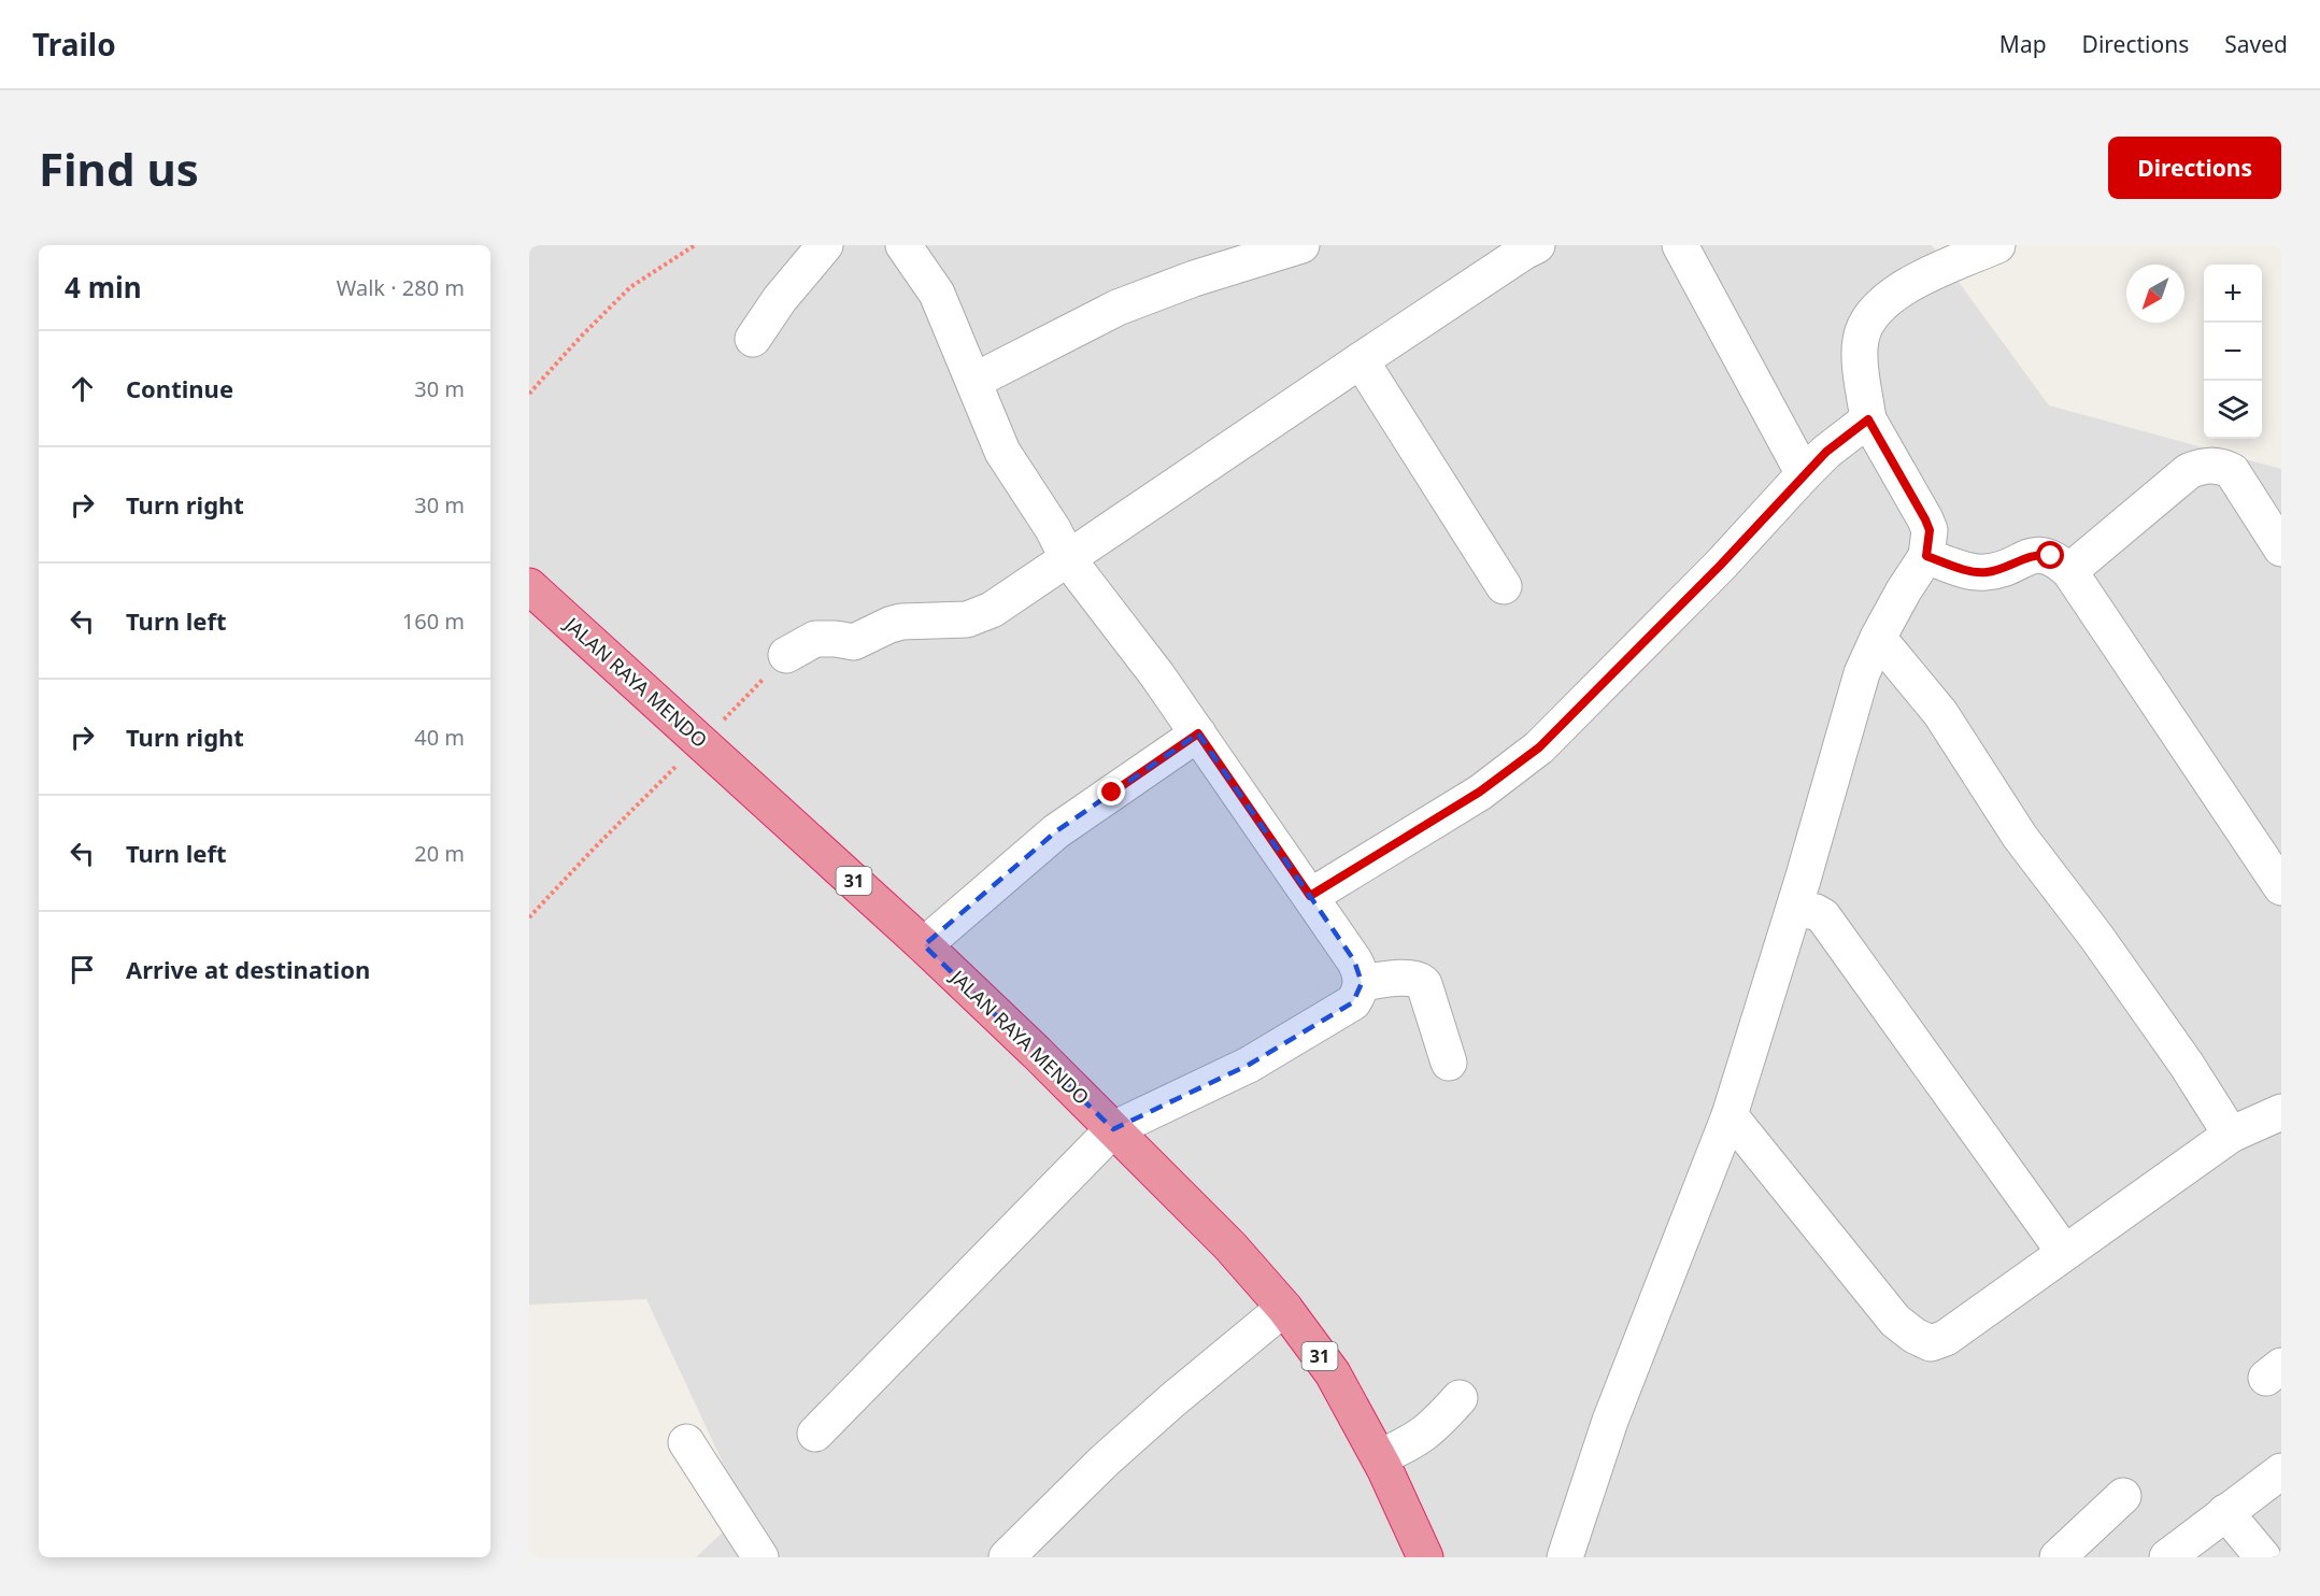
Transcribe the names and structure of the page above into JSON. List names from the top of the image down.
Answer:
{
  "streets": {
    "highway": ["JALAN RAYA MENDO", "31"]
  },
  "north": "bottom left",
  "page": {
    "header": "Trailo",
    "nav": ["Map", "Directions", "Saved"],
    "buttons": "Directions",
    "title": "Find us",
    "heading": ["4 min", "Walk · 280 m"],
    "map_buttons": ["+", "−"],
    "list": [
      ["Continue", "30 m"],
      ["Turn right", "30 m"],
      ["Turn left", "160 m"],
      ["Turn right", "40 m"],
      ["Turn left", "20 m"],
      "Arrive at destination"
    ]
  }
}
